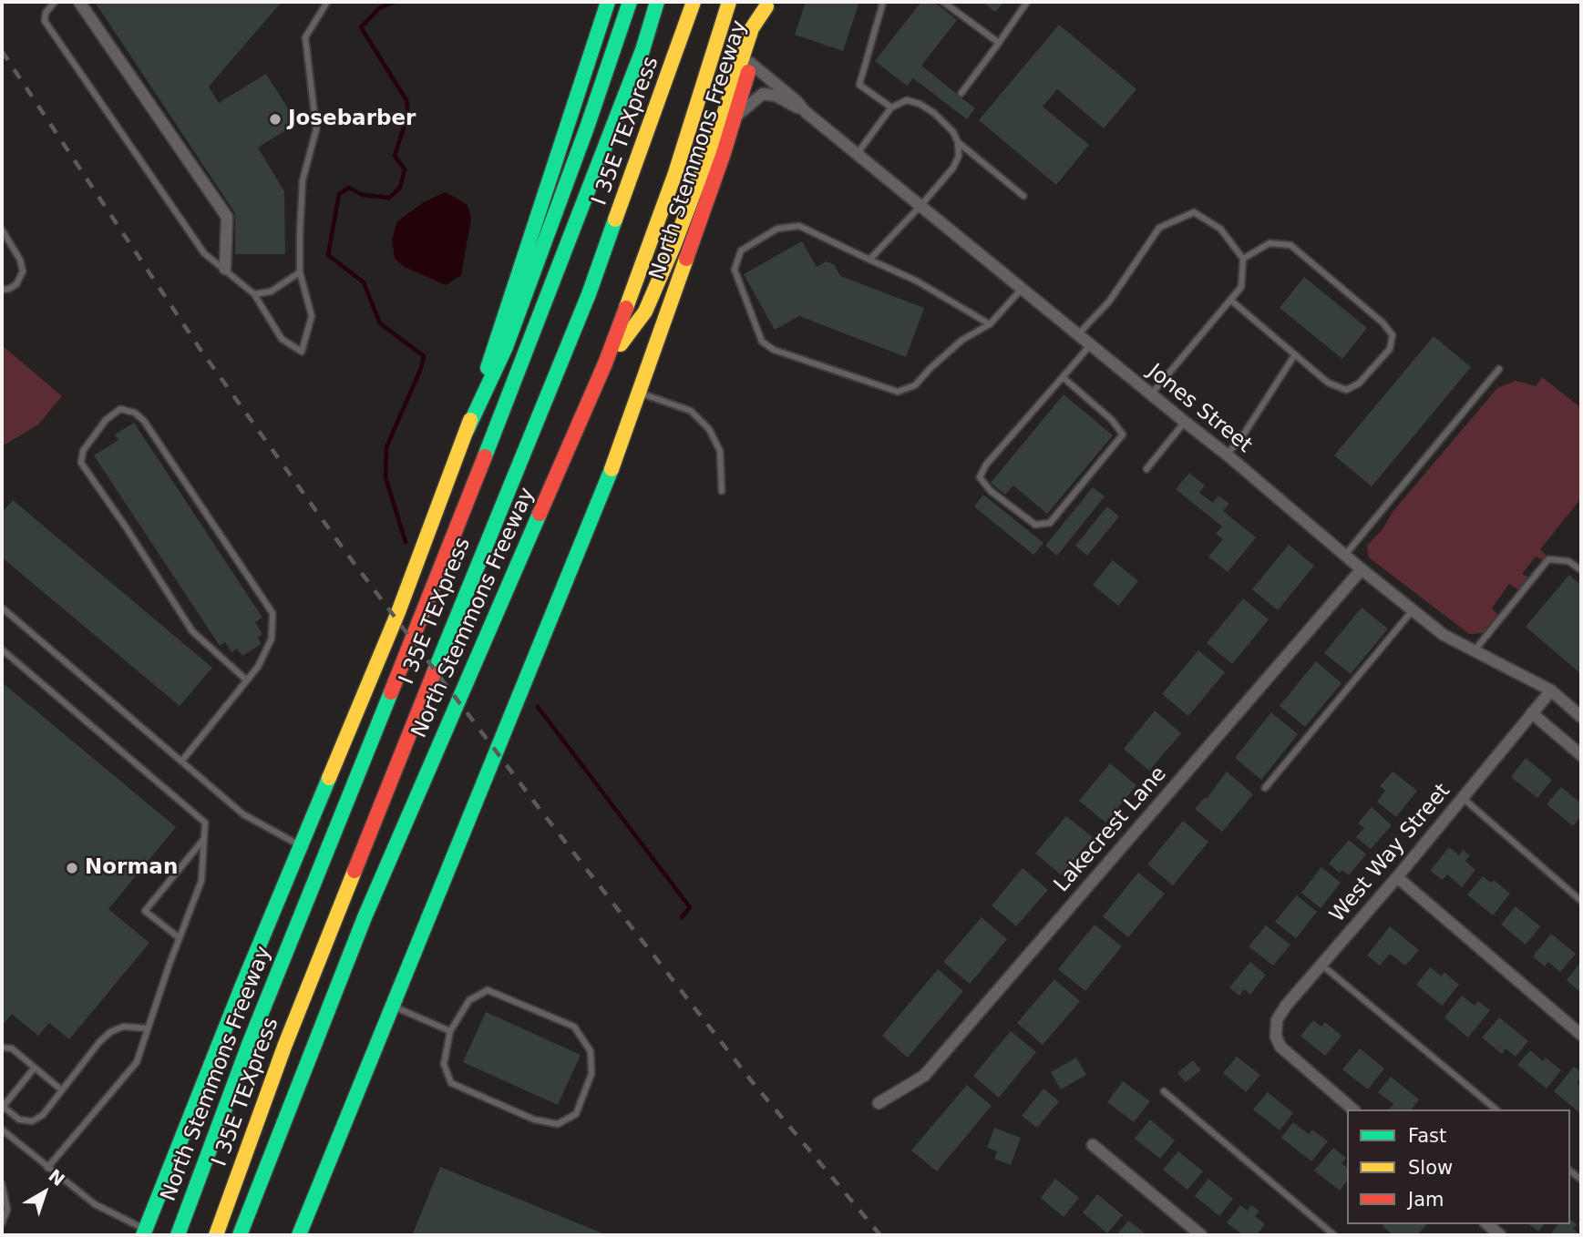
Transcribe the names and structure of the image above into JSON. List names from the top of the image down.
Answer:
{
  "streets": {
    "main road": ["I 35E TEXpress", "North Stemmons Freeway"],
    "street": ["Jones Street", "Lakecrest Lane", "West Way Street"]
  },
  "crossings": [
    ["North Stemmons Freeway", "Jones Street"],
    ["Jones Street", "Lakecrest Lane"],
    ["Jones Street", "West Way Street"]
  ],
  "places": ["Josebarber", "Norman"],
  "legend": ["Fast", "Slow", "Jam"],
  "north": "top right"
}
